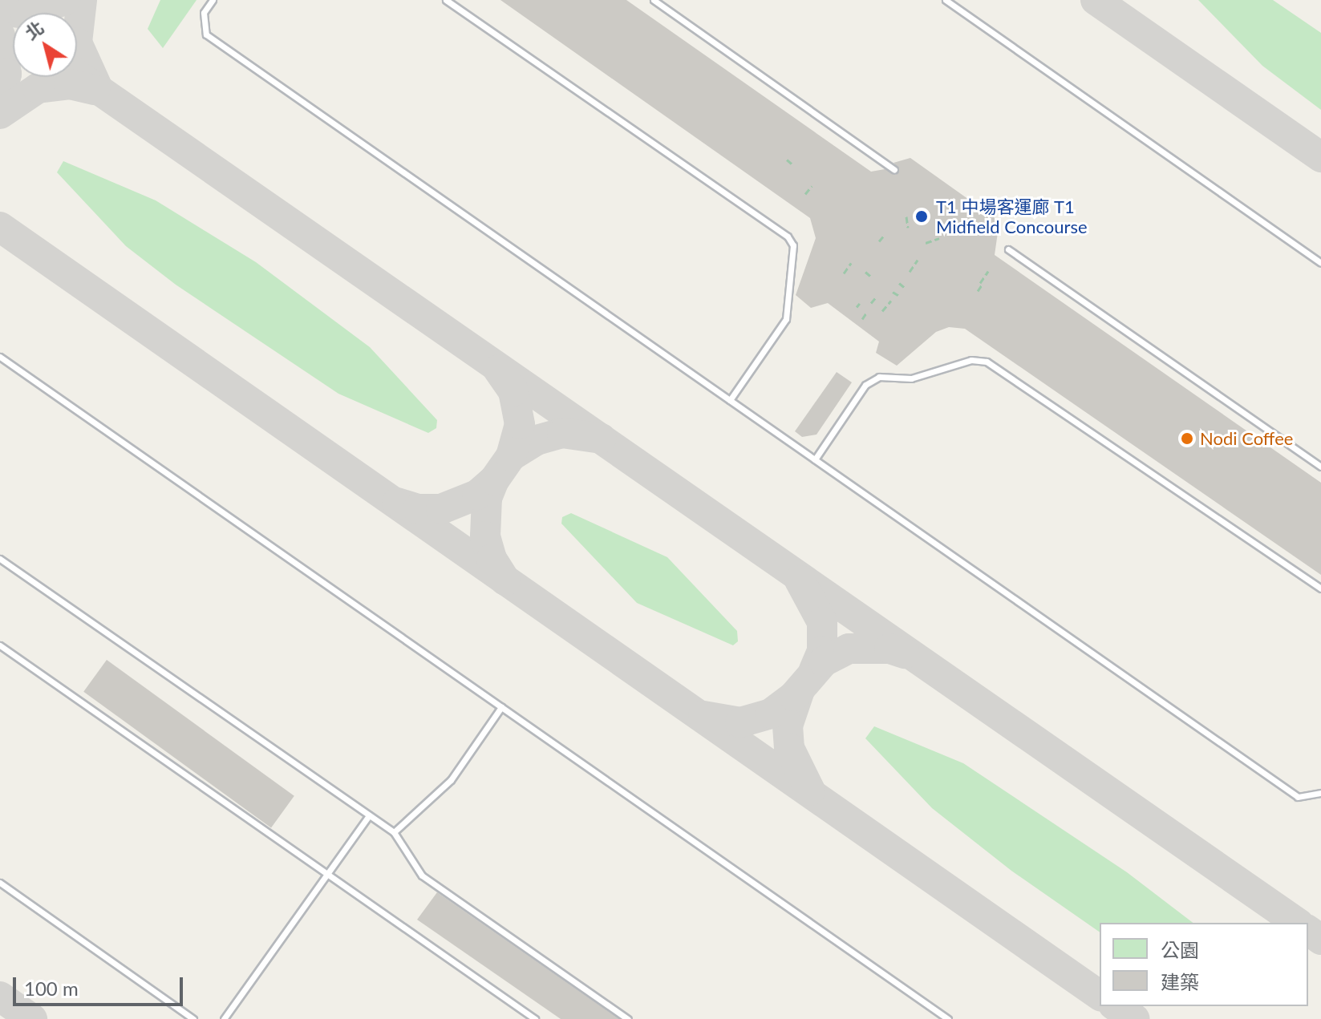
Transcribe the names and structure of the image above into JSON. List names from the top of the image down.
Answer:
{
  "places": ["T1 中場客運廊 T1 Midfield Concourse", "Nodi Coffee"],
  "legend": ["公園", "建築"],
  "scale_bar": "100 m",
  "north": "top left"
}
